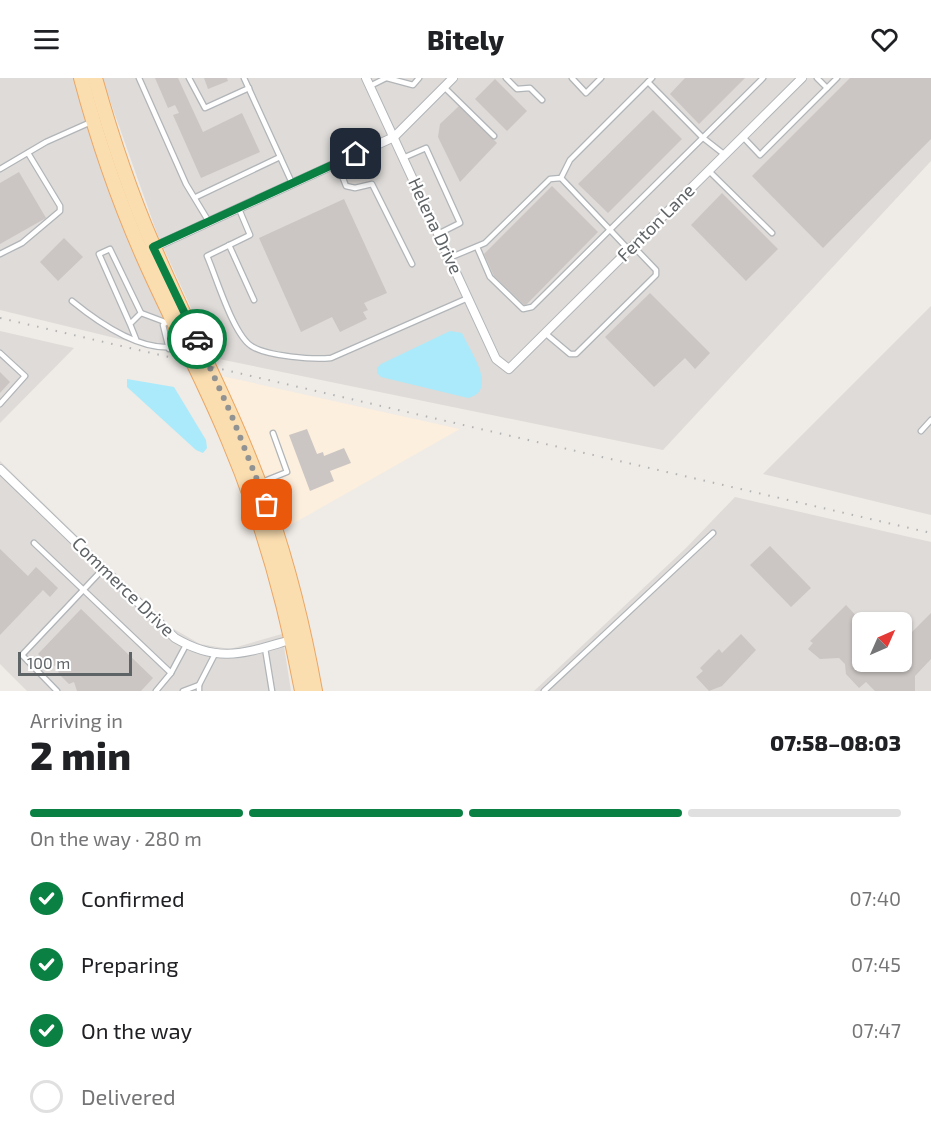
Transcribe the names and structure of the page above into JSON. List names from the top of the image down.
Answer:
{
  "streets": {
    "street": ["Fenton Lane", "Helena Drive", "Commerce Drive"]
  },
  "crossings": [
    ["Fenton Lane", "Helena Drive"]
  ],
  "scale_bar": "100 m",
  "north": "top right",
  "page": {
    "header": "Bitely",
    "scale": "100 m",
    "heading": ["2 min", "Arriving in", "07:58–08:03"],
    "bar": "On the way · 280 m",
    "list": [
      ["Confirmed", "07:40"],
      ["Preparing", "07:45"],
      ["On the way", "07:47"],
      "Delivered"
    ]
  }
}
